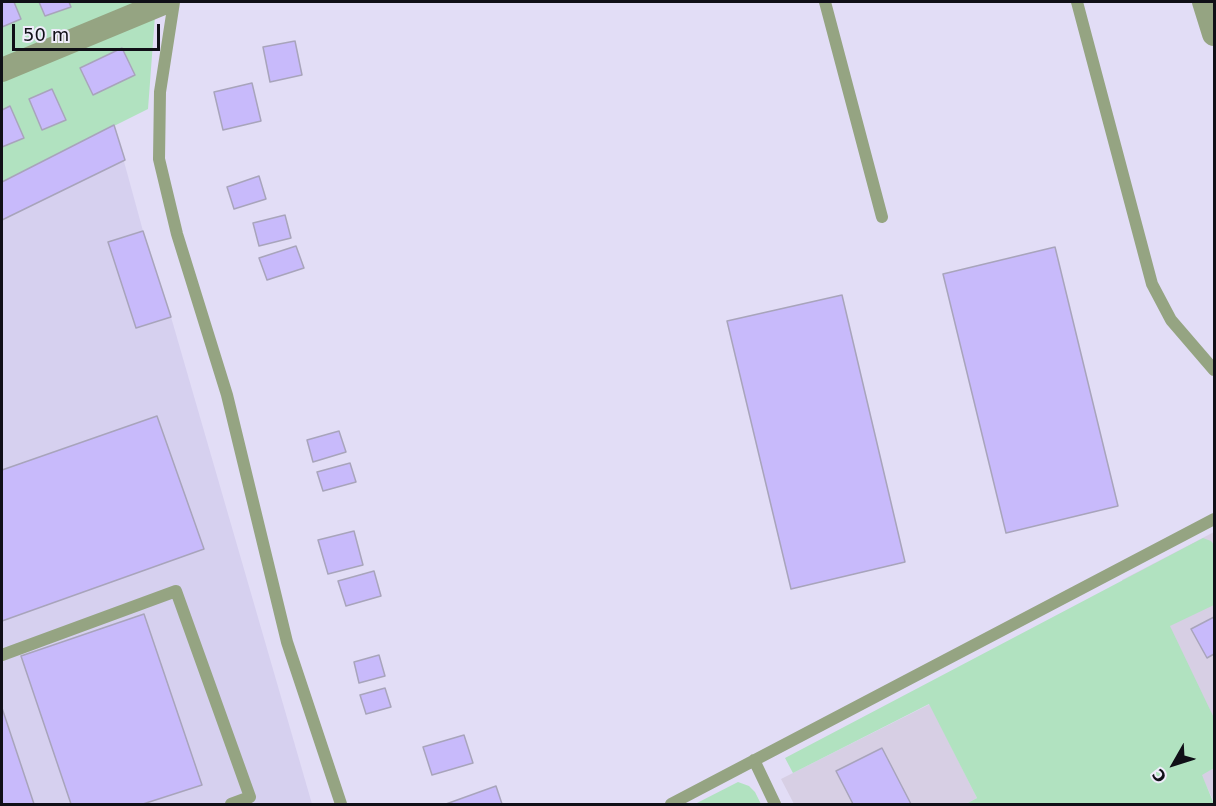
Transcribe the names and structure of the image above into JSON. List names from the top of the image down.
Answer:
{
  "scale_bar": "50 m",
  "north": "bottom left"
}
